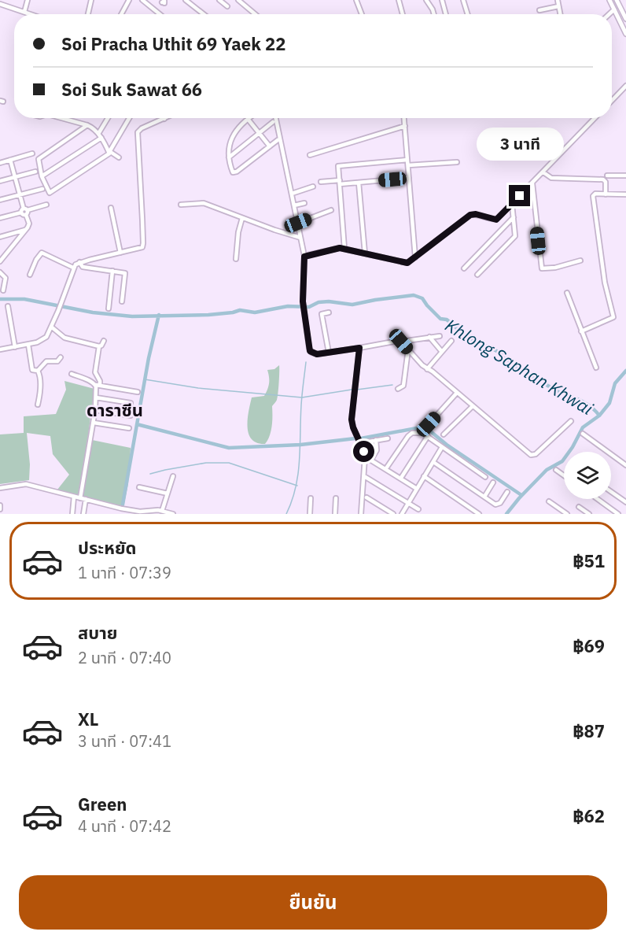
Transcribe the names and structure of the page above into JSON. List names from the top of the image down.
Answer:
{
  "districts": ["ดาราซีน"],
  "water": ["Khlong Saphan Khwai"],
  "page": {
    "banner": ["Soi Pracha Uthit 69 Yaek 22", "Soi Suk Sawat 66"],
    "bubble": "3 นาที",
    "list": [
      {
        "name": "ประหยัด",
        "note": "1 นาที · 07:39",
        "value": "฿51"
      },
      {
        "name": "สบาย",
        "note": "2 นาที · 07:40",
        "value": "฿69"
      },
      {
        "name": "XL",
        "note": "3 นาที · 07:41",
        "value": "฿87"
      },
      {
        "name": "Green",
        "note": "4 นาที · 07:42",
        "value": "฿62"
      }
    ],
    "buttons": "ยืนยัน"
  }
}
